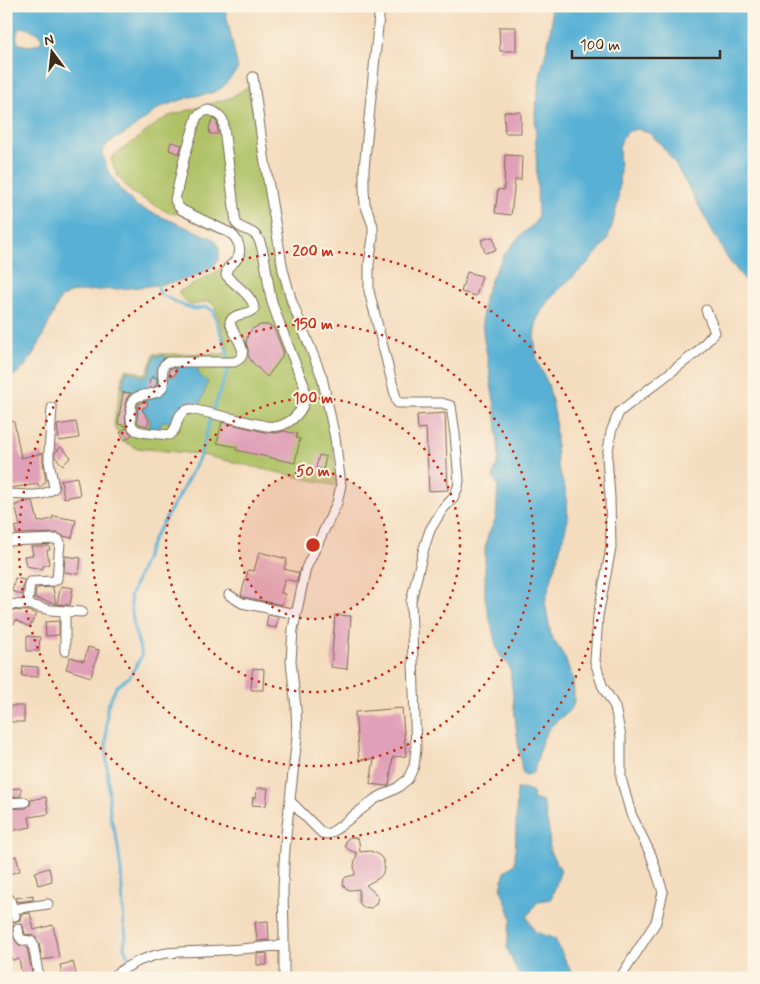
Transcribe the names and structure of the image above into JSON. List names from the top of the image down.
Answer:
{
  "scale_bar": "100 m",
  "north": "top",
  "rings": [
    "200 m",
    "150 m",
    "100 m",
    "50 m"
  ]
}
